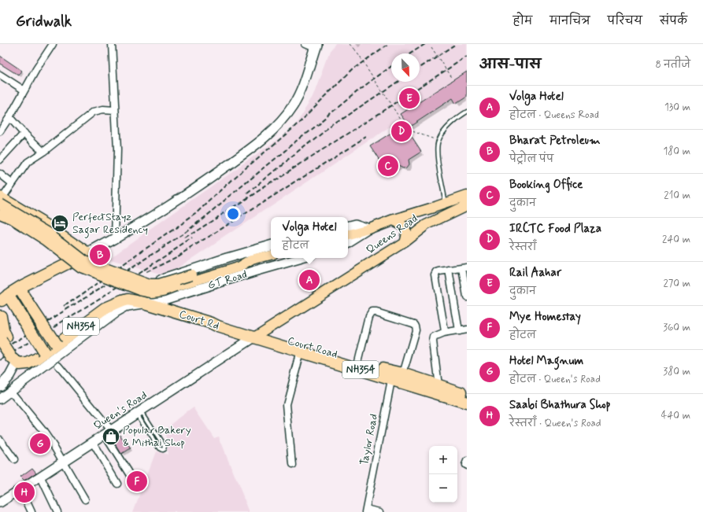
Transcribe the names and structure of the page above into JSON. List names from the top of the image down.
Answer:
{
  "streets": {
    "highway": ["Court Rd", "NH354", "Court Road"],
    "main road": ["Queens Road", "GT Road", "Queen's Road"],
    "street": ["Taylor Road"]
  },
  "crossings": [
    ["Queens Road", "Court Rd"],
    ["Queens Road", "Court Road"],
    ["Queens Road", "Queen's Road"],
    ["GT Road", "Court Rd"],
    ["GT Road", "NH354"],
    ["Court Rd", "NH354"],
    ["Court Rd", "Court Road"],
    ["Court Rd", "Queen's Road"],
    ["Court Road", "Queen's Road"],
    ["Court Road", "Taylor Road"]
  ],
  "places": {
    "hotel": ["PerfectStayz Sagar Residency"],
    "shop": ["Popular Bakery & Mithai Shop"]
  },
  "north": "bottom right",
  "page": {
    "header": "Gridwalk",
    "nav": [
      "होम",
      "मानचित्र",
      "परिचय",
      "संपर्क"
    ],
    "heading": ["आस-पास", "8 नतीजे"],
    "list": [
      {
        "mark": "A",
        "name": "Volga Hotel",
        "note": "होटल · Queens Road",
        "value": "130 m"
      },
      {
        "mark": "B",
        "name": "Bharat Petroleum",
        "note": "पेट्रोल पंप",
        "value": "180 m"
      },
      {
        "mark": "C",
        "name": "Booking Office",
        "note": "दुकान",
        "value": "210 m"
      },
      {
        "mark": "D",
        "name": "IRCTC Food Plaza",
        "note": "रेस्तराँ",
        "value": "240 m"
      },
      {
        "mark": "E",
        "name": "Rail Aahar",
        "note": "दुकान",
        "value": "270 m"
      },
      {
        "mark": "F",
        "name": "Mye Homestay",
        "note": "होटल",
        "value": "360 m"
      },
      {
        "mark": "G",
        "name": "Hotel Magnum",
        "note": "होटल · Queen's Road",
        "value": "380 m"
      },
      {
        "mark": "H",
        "name": "Saabi Bhathura Shop",
        "note": "रेस्तराँ · Queen's Road",
        "value": "440 m"
      }
    ],
    "pins": [
      "E",
      "D",
      "C",
      "B",
      "A",
      "G",
      "F",
      "H"
    ],
    "popup": ["Volga Hotel", "होटल"],
    "map_buttons": ["+", "−"]
  }
}
